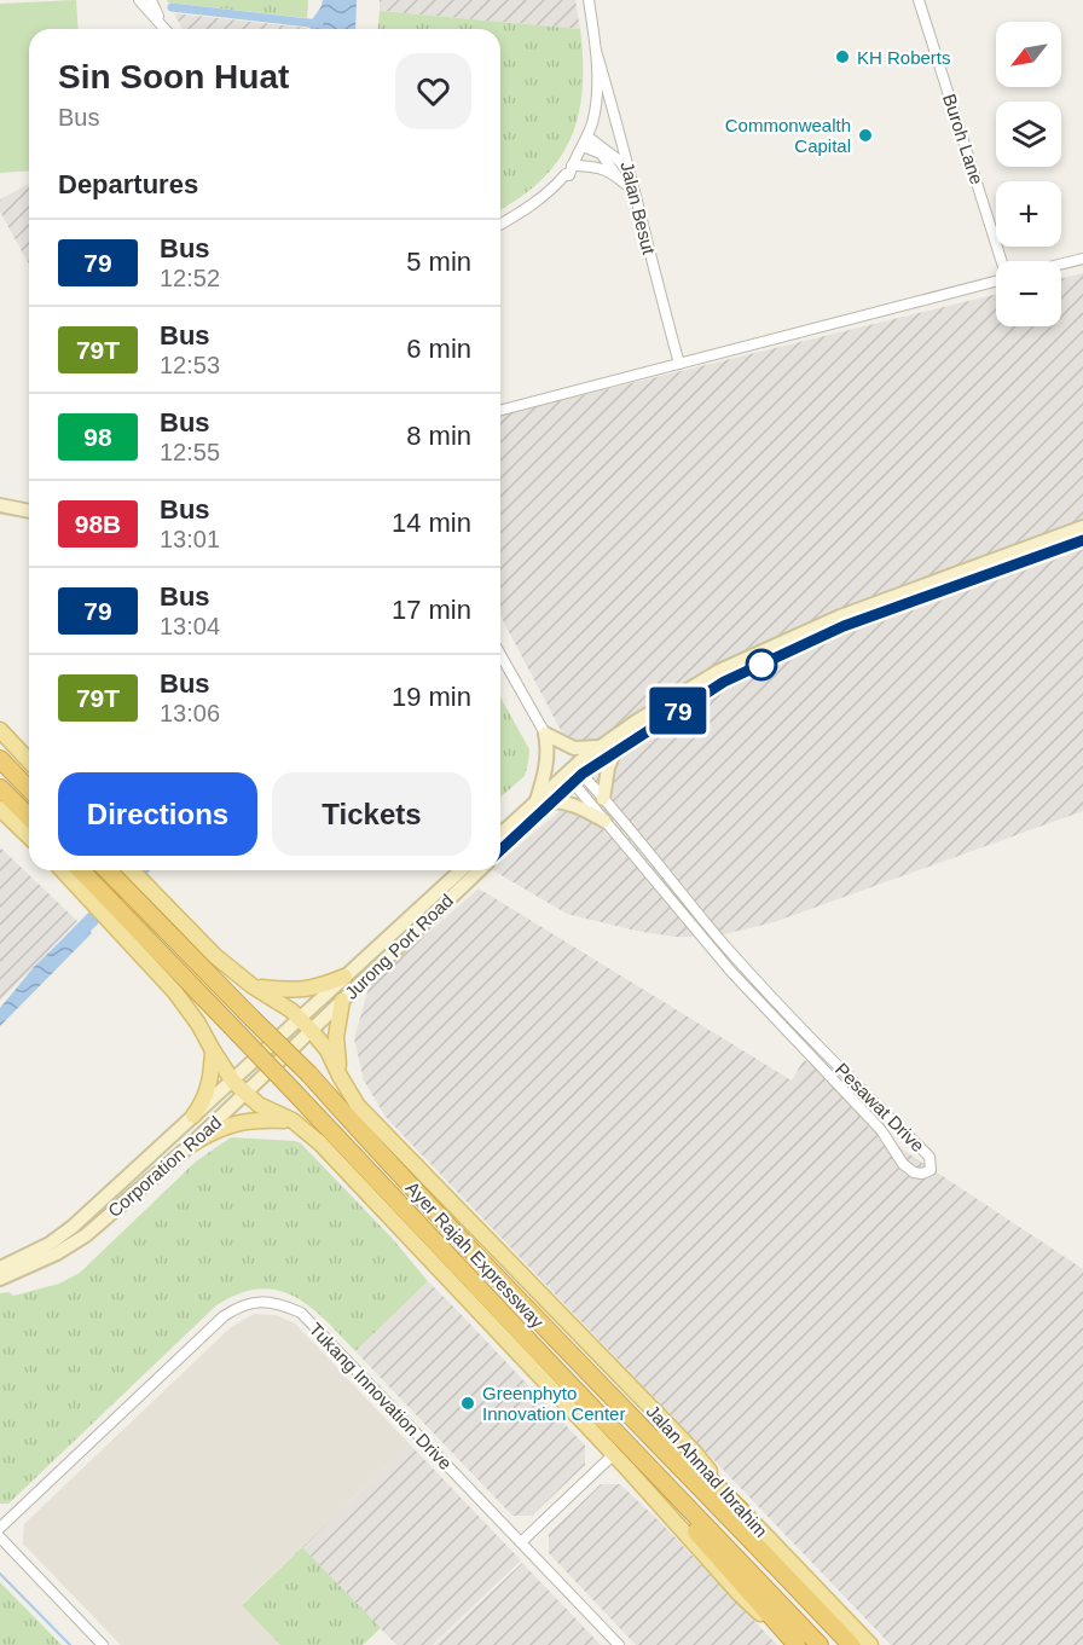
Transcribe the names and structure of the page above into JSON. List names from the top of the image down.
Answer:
{
  "streets": {
    "highway": ["Ayer Rajah Expressway"],
    "main road": ["Jurong Port Road", "Corporation Road", "Jalan Ahmad Ibrahim"],
    "street": [
      "Buroh Lane",
      "Jalan Besut",
      "Pesawat Drive",
      "Tukang Innovation Drive"
    ]
  },
  "crossings": [
    ["Jurong Port Road", "Corporation Road"],
    ["Jurong Port Road", "Jalan Ahmad Ibrahim"],
    ["Corporation Road", "Jalan Ahmad Ibrahim"],
    ["Ayer Rajah Expressway", "Jalan Ahmad Ibrahim"]
  ],
  "places": ["KH Roberts", "Commonwealth Capital", "Greenphyto Innovation Center"],
  "lines": ["bus line 79"],
  "north": "bottom left",
  "page": {
    "on_map": "79",
    "map_buttons": ["+", "−"],
    "heading": [
      ["Sin Soon Huat", "Bus"],
      "Departures"
    ],
    "list": [
      {
        "mark": "79",
        "name": "Bus",
        "note": "12:52",
        "value": "5 min"
      },
      {
        "mark": "79T",
        "name": "Bus",
        "note": "12:53",
        "value": "6 min"
      },
      {
        "mark": "98",
        "name": "Bus",
        "note": "12:55",
        "value": "8 min"
      },
      {
        "mark": "98B",
        "name": "Bus",
        "note": "13:01",
        "value": "14 min"
      },
      {
        "mark": "79",
        "name": "Bus",
        "note": "13:04",
        "value": "17 min"
      },
      {
        "mark": "79T",
        "name": "Bus",
        "note": "13:06",
        "value": "19 min"
      }
    ],
    "buttons": ["Directions", "Tickets"]
  }
}
